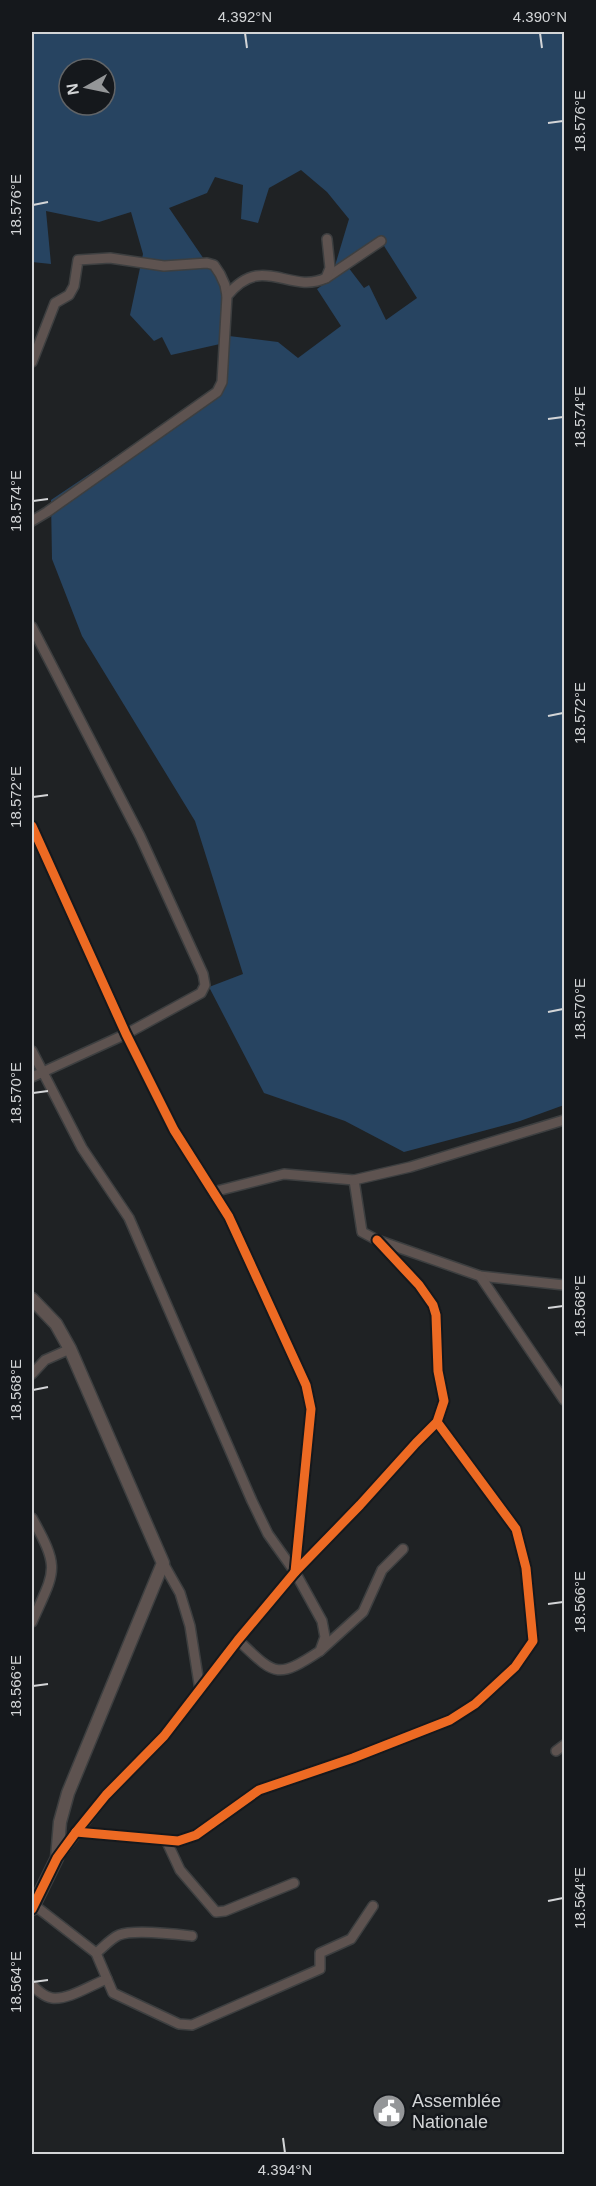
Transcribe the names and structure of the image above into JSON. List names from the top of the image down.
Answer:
{
  "places": {
    "public building": ["Assemblée Nationale"]
  },
  "north": "left",
  "coordinates": [
    "4.392°N",
    "4.390°N",
    "18.576°E",
    "18.574°E",
    "18.572°E",
    "18.570°E",
    "18.568°E",
    "18.566°E",
    "18.564°E",
    "4.394°N"
  ]
}
